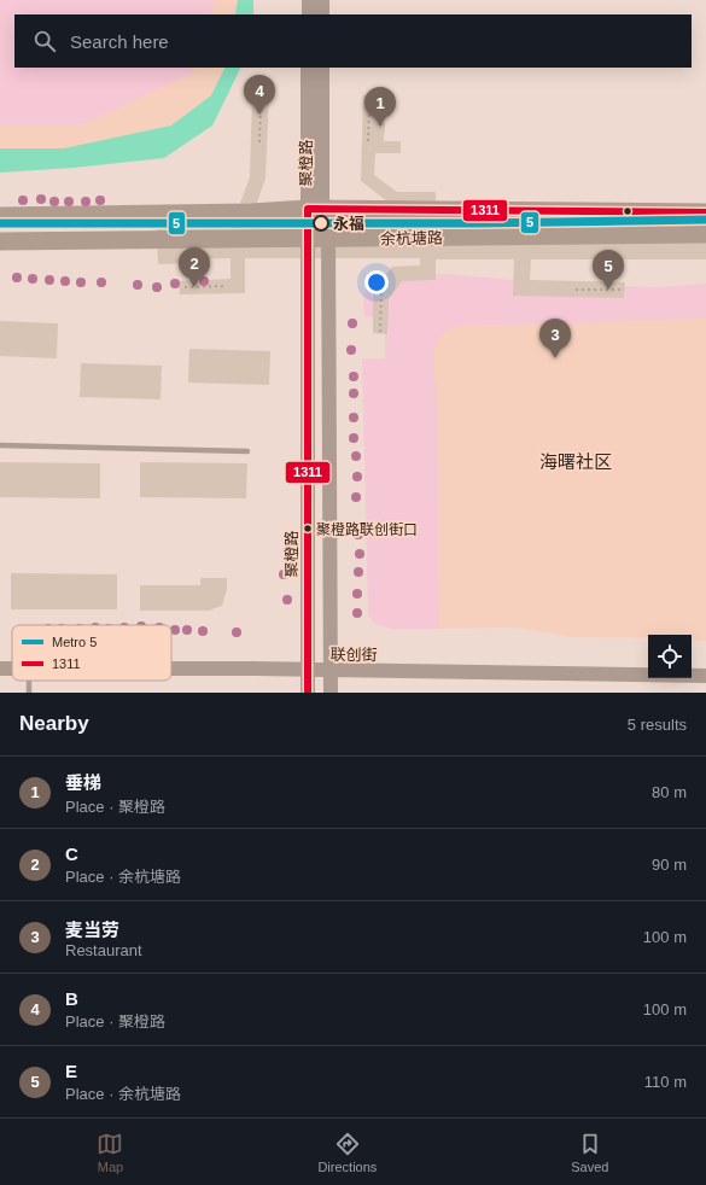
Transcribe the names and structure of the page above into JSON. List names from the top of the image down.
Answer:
{
  "streets": {
    "main road": ["余杭塘路"],
    "street": ["聚橙路", "联创街"]
  },
  "crossings": [
    ["聚橙路", "余杭塘路"],
    ["聚橙路", "联创街"]
  ],
  "districts": ["海曙社区"],
  "places": ["永福", "聚橙路联创街口"],
  "lines": ["transit line 1311", "metro line 5"],
  "legend": ["Metro 5", "1311"],
  "page": {
    "search": "Search here",
    "pins": [
      "4",
      "1",
      "2",
      "5",
      "3"
    ],
    "heading": ["Nearby", "5 results"],
    "list": [
      {
        "mark": "1",
        "name": "垂梯",
        "note": "Place · 聚橙路",
        "value": "80 m"
      },
      {
        "mark": "2",
        "name": "C",
        "note": "Place · 余杭塘路",
        "value": "90 m"
      },
      {
        "mark": "3",
        "name": "麦当劳",
        "note": "Restaurant",
        "value": "100 m"
      },
      {
        "mark": "4",
        "name": "B",
        "note": "Place · 聚橙路",
        "value": "100 m"
      },
      {
        "mark": "5",
        "name": "E",
        "note": "Place · 余杭塘路",
        "value": "110 m"
      }
    ],
    "nav": ["Map", "Directions", "Saved"]
  }
}
